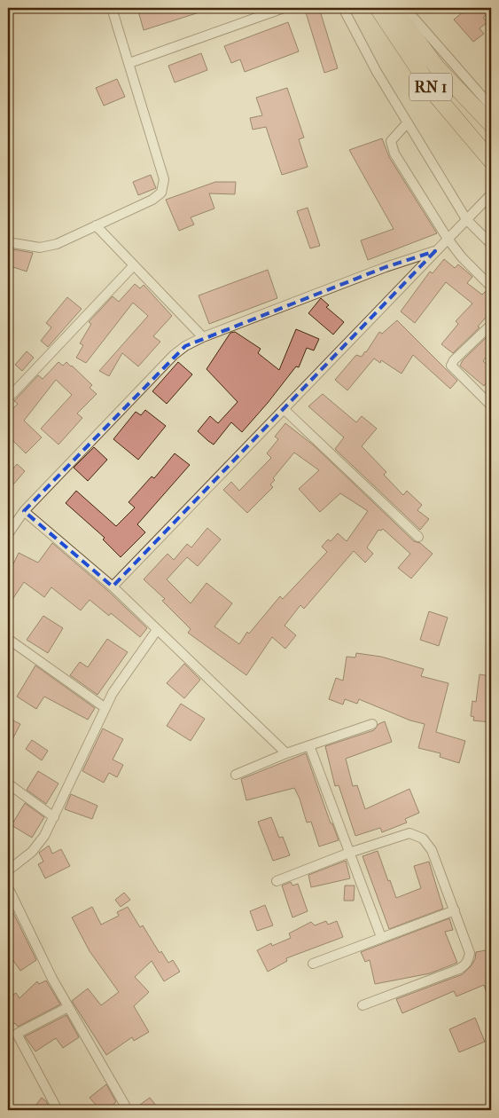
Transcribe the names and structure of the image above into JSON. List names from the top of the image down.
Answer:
{
  "streets": {
    "highway": ["RN 1"]
  }
}
